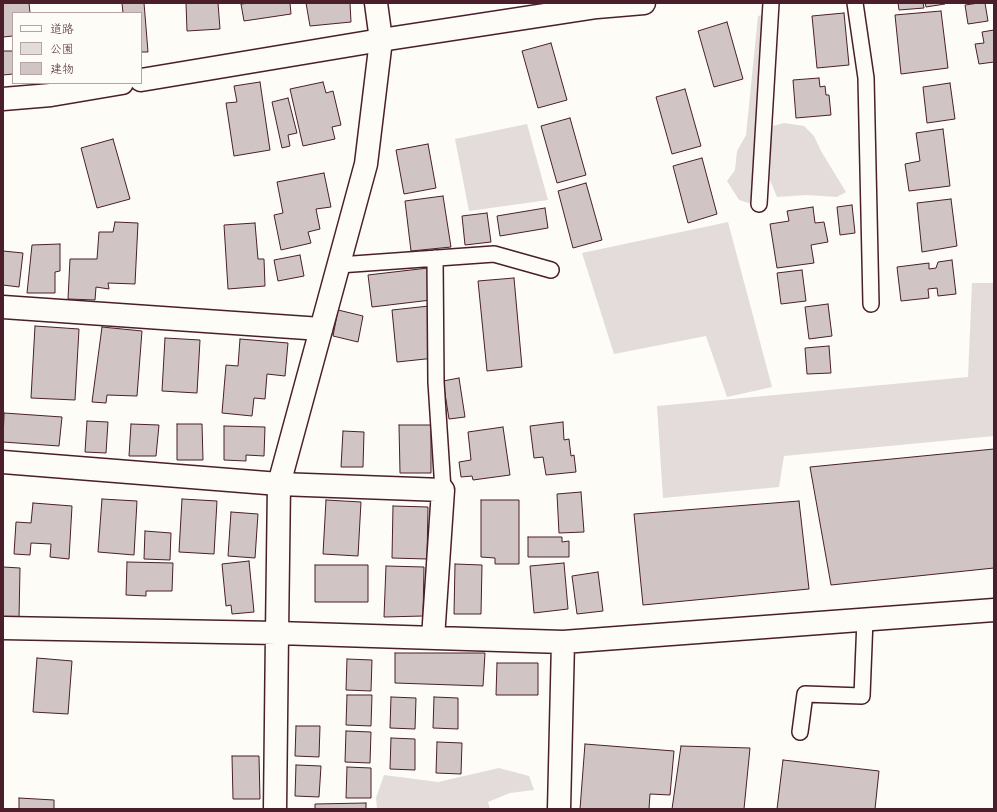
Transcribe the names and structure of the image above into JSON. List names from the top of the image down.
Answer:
{
  "legend": ["道路", "公園", "建物"]
}
